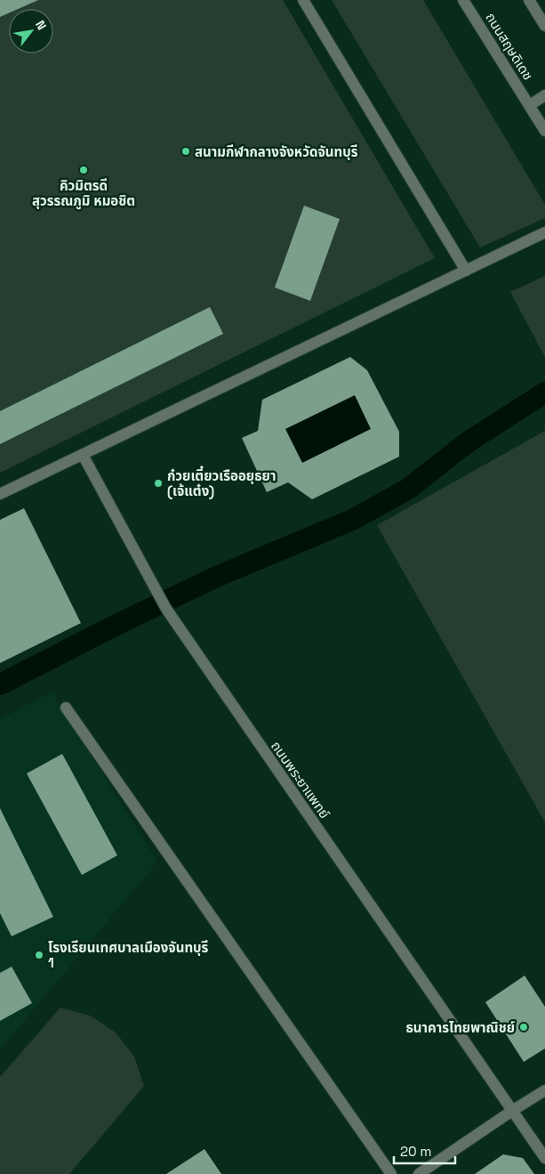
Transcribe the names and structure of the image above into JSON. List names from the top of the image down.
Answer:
{
  "streets": {
    "street": ["ถนนสฤษดิเดช", "ถนนพระยาแพทย์"]
  },
  "places": [
    "สนามกีฬากลางจังหวัดจันทบุรี",
    "คิวมิตรดี สุวรรณภูมิ หมอชิต",
    "ก๋วยเตี๋ยวเรืออยุธยา (เจ้แต๋ง)",
    "โรงเรียนเทศบาลเมืองจันทบุรี 1",
    "ธนาคารไทยพาณิชย์"
  ],
  "scale_bar": "20 m",
  "north": "top right"
}
